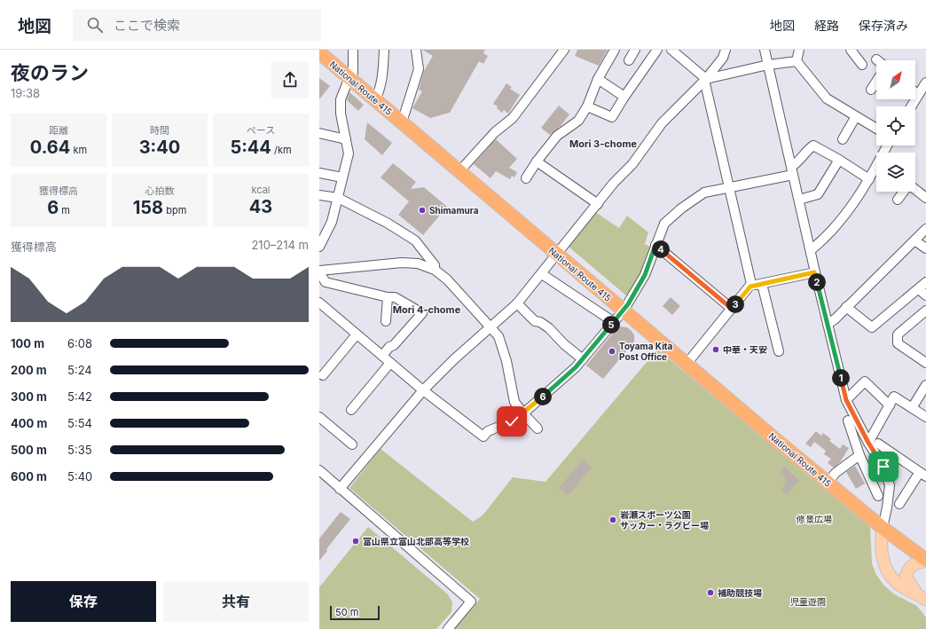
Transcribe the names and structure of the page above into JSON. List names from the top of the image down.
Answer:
{
  "streets": {
    "highway": ["National Route 415"]
  },
  "districts": ["Mori 3-chome", "Mori 4-chome"],
  "parks": ["修景広場", "児童遊園"],
  "places": [
    "Shimamura",
    "中華・天安",
    "Toyama Kita Post Office",
    "岩瀬スポーツ公園 サッカー・ラグビー場",
    "富山県立富山北部高等学校",
    "補助競技場"
  ],
  "scale_bar": "50 m",
  "north": "top right",
  "page": {
    "header": "地図",
    "search": "ここで検索",
    "nav": ["地図", "経路", "保存済み"],
    "heading": ["夜のラン", "19:38"],
    "stats": [
      ["距離", "0.64 km"],
      ["時間", "3:40"],
      ["ペース", "5:44 /km"],
      ["獲得標高", "6 m"],
      ["心拍数", "158 bpm"],
      ["kcal", "43"]
    ],
    "chart": ["獲得標高", "210–214 m"],
    "pins": [
      "4",
      "2",
      "3",
      "5",
      "1",
      "6"
    ],
    "list": [
      {
        "name": "100 m",
        "note": "6:08"
      },
      {
        "name": "200 m",
        "note": "5:24"
      },
      {
        "name": "300 m",
        "note": "5:42"
      },
      {
        "name": "400 m",
        "note": "5:54"
      },
      {
        "name": "500 m",
        "note": "5:35"
      },
      {
        "name": "600 m",
        "note": "5:40"
      }
    ],
    "buttons": ["保存", "共有"],
    "scale": "50 m"
  }
}
